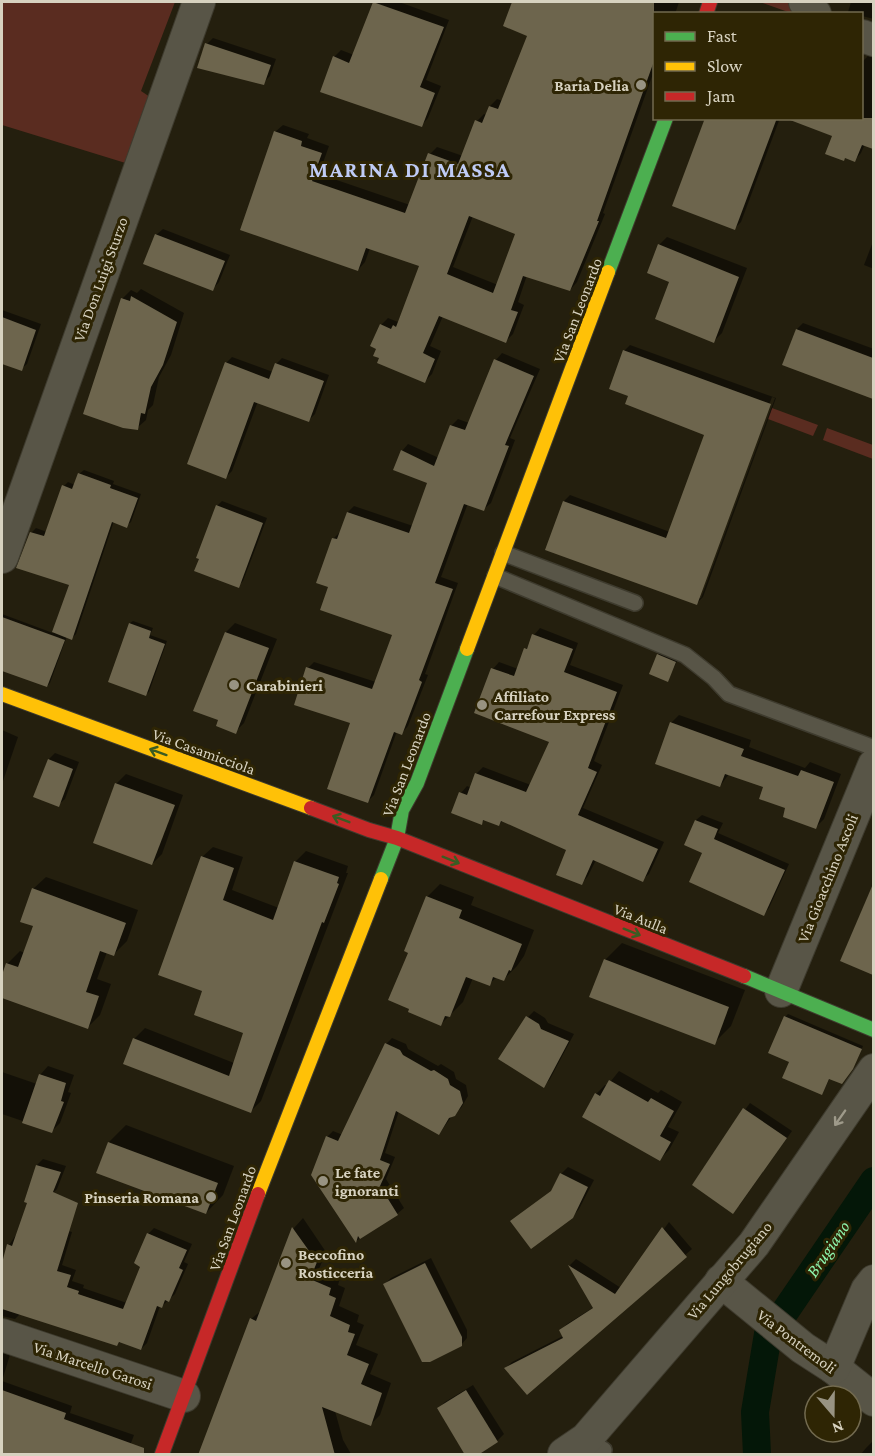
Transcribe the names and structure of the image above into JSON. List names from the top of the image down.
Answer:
{
  "streets": {
    "main road": ["Via San Leonardo", "Via Casamicciola", "Via Aulla"],
    "street": [
      "Via Don Luigi Sturzo",
      "Via Gioacchino Ascoli",
      "Via Lungobrugiano",
      "Via Pontremoli",
      "Via Marcello Garosi"
    ]
  },
  "crossings": [
    ["Via San Leonardo", "Via Casamicciola"],
    ["Via San Leonardo", "Via Aulla"],
    ["Via San Leonardo", "Via Marcello Garosi"],
    ["Via Casamicciola", "Via Aulla"],
    ["Via Gioacchino Ascoli", "Via Aulla"],
    ["Via Lungobrugiano", "Via Pontremoli"]
  ],
  "one_way": ["Via Casamicciola", "Via Aulla", "Via Lungobrugiano"],
  "districts": ["MARINA DI MASSA"],
  "water": ["Brugiano"],
  "places": [
    "Baria Delia",
    "Carabinieri",
    "Affiliato Carrefour Express",
    "Le fate ignoranti",
    "Pinseria Romana",
    "Beccofino Rosticceria"
  ],
  "legend": ["Fast", "Slow", "Jam"],
  "north": "bottom"
}
